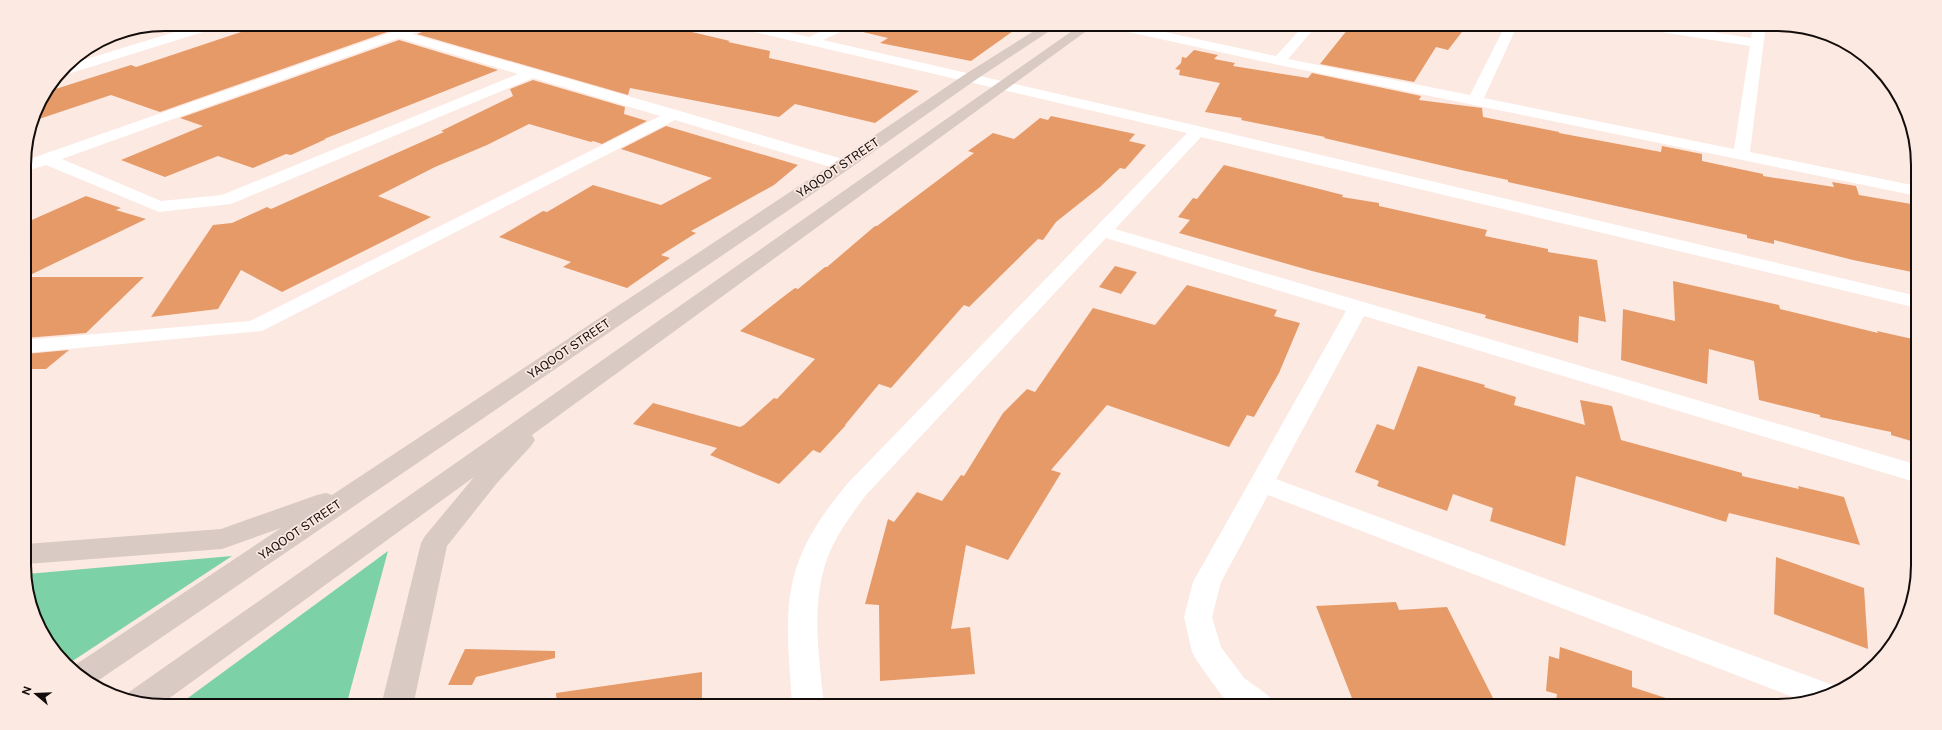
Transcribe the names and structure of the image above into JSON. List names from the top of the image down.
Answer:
{
  "streets": {
    "street": ["YAQOOT STREET"]
  },
  "north": "left"
}
